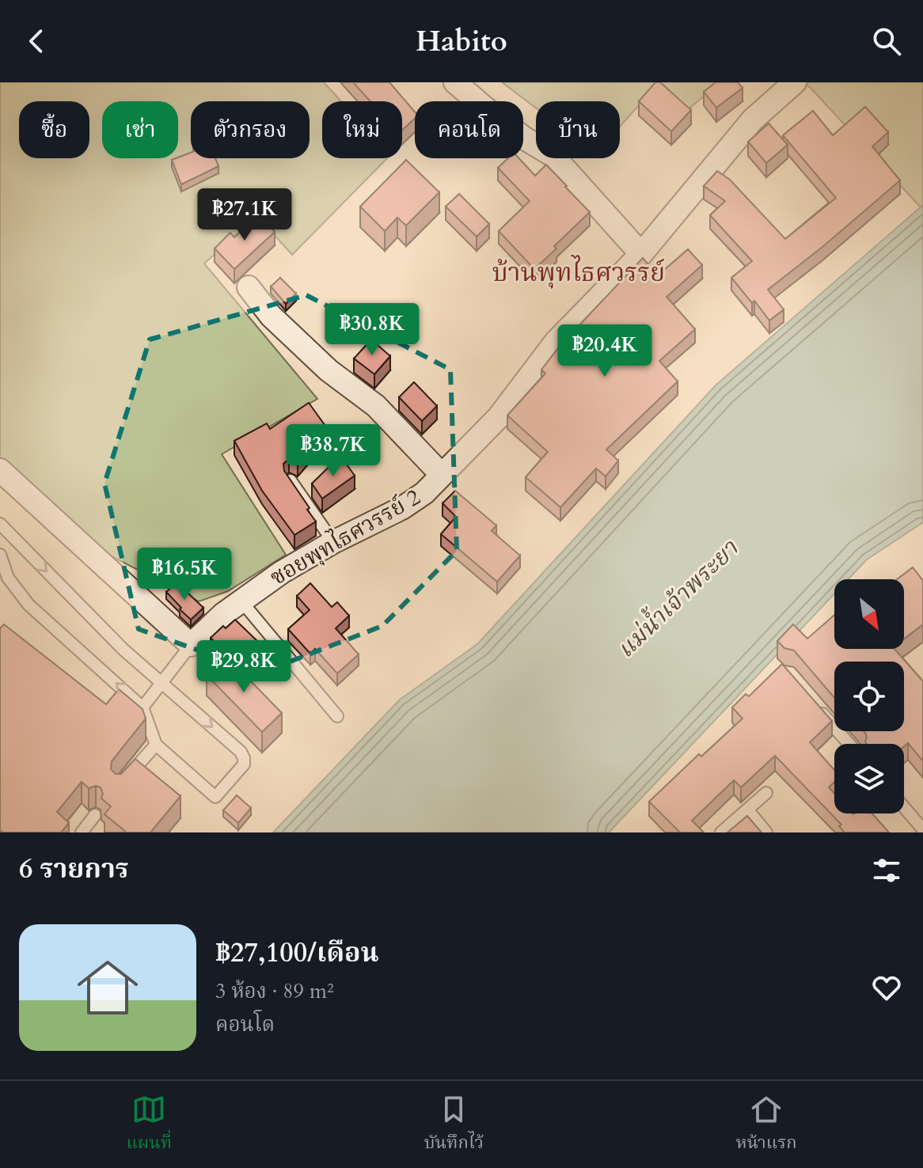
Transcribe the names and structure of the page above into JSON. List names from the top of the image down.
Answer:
{
  "streets": {
    "street": ["ซอยพุทไธศวรรย์ 2"]
  },
  "districts": ["บ้านพุทไธศวรรย์"],
  "water": ["แม่น้ำเจ้าพระยา"],
  "north": "bottom right",
  "page": {
    "header": "Habito",
    "chip": [
      "ซื้อ",
      "เช่า",
      "ตัวกรอง",
      "ใหม่",
      "คอนโด",
      "บ้าน"
    ],
    "price": [
      "฿27.1K",
      "฿30.8K",
      "฿20.4K",
      "฿38.7K",
      "฿16.5K",
      "฿29.8K"
    ],
    "heading": "6 รายการ",
    "list": [
      {
        "name": "฿27,100/เดือน",
        "note": "3 ห้อง · 89 m² · คอนโด"
      }
    ],
    "tabs": ["แผนที่", "บันทึกไว้", "หน้าแรก"]
  }
}
